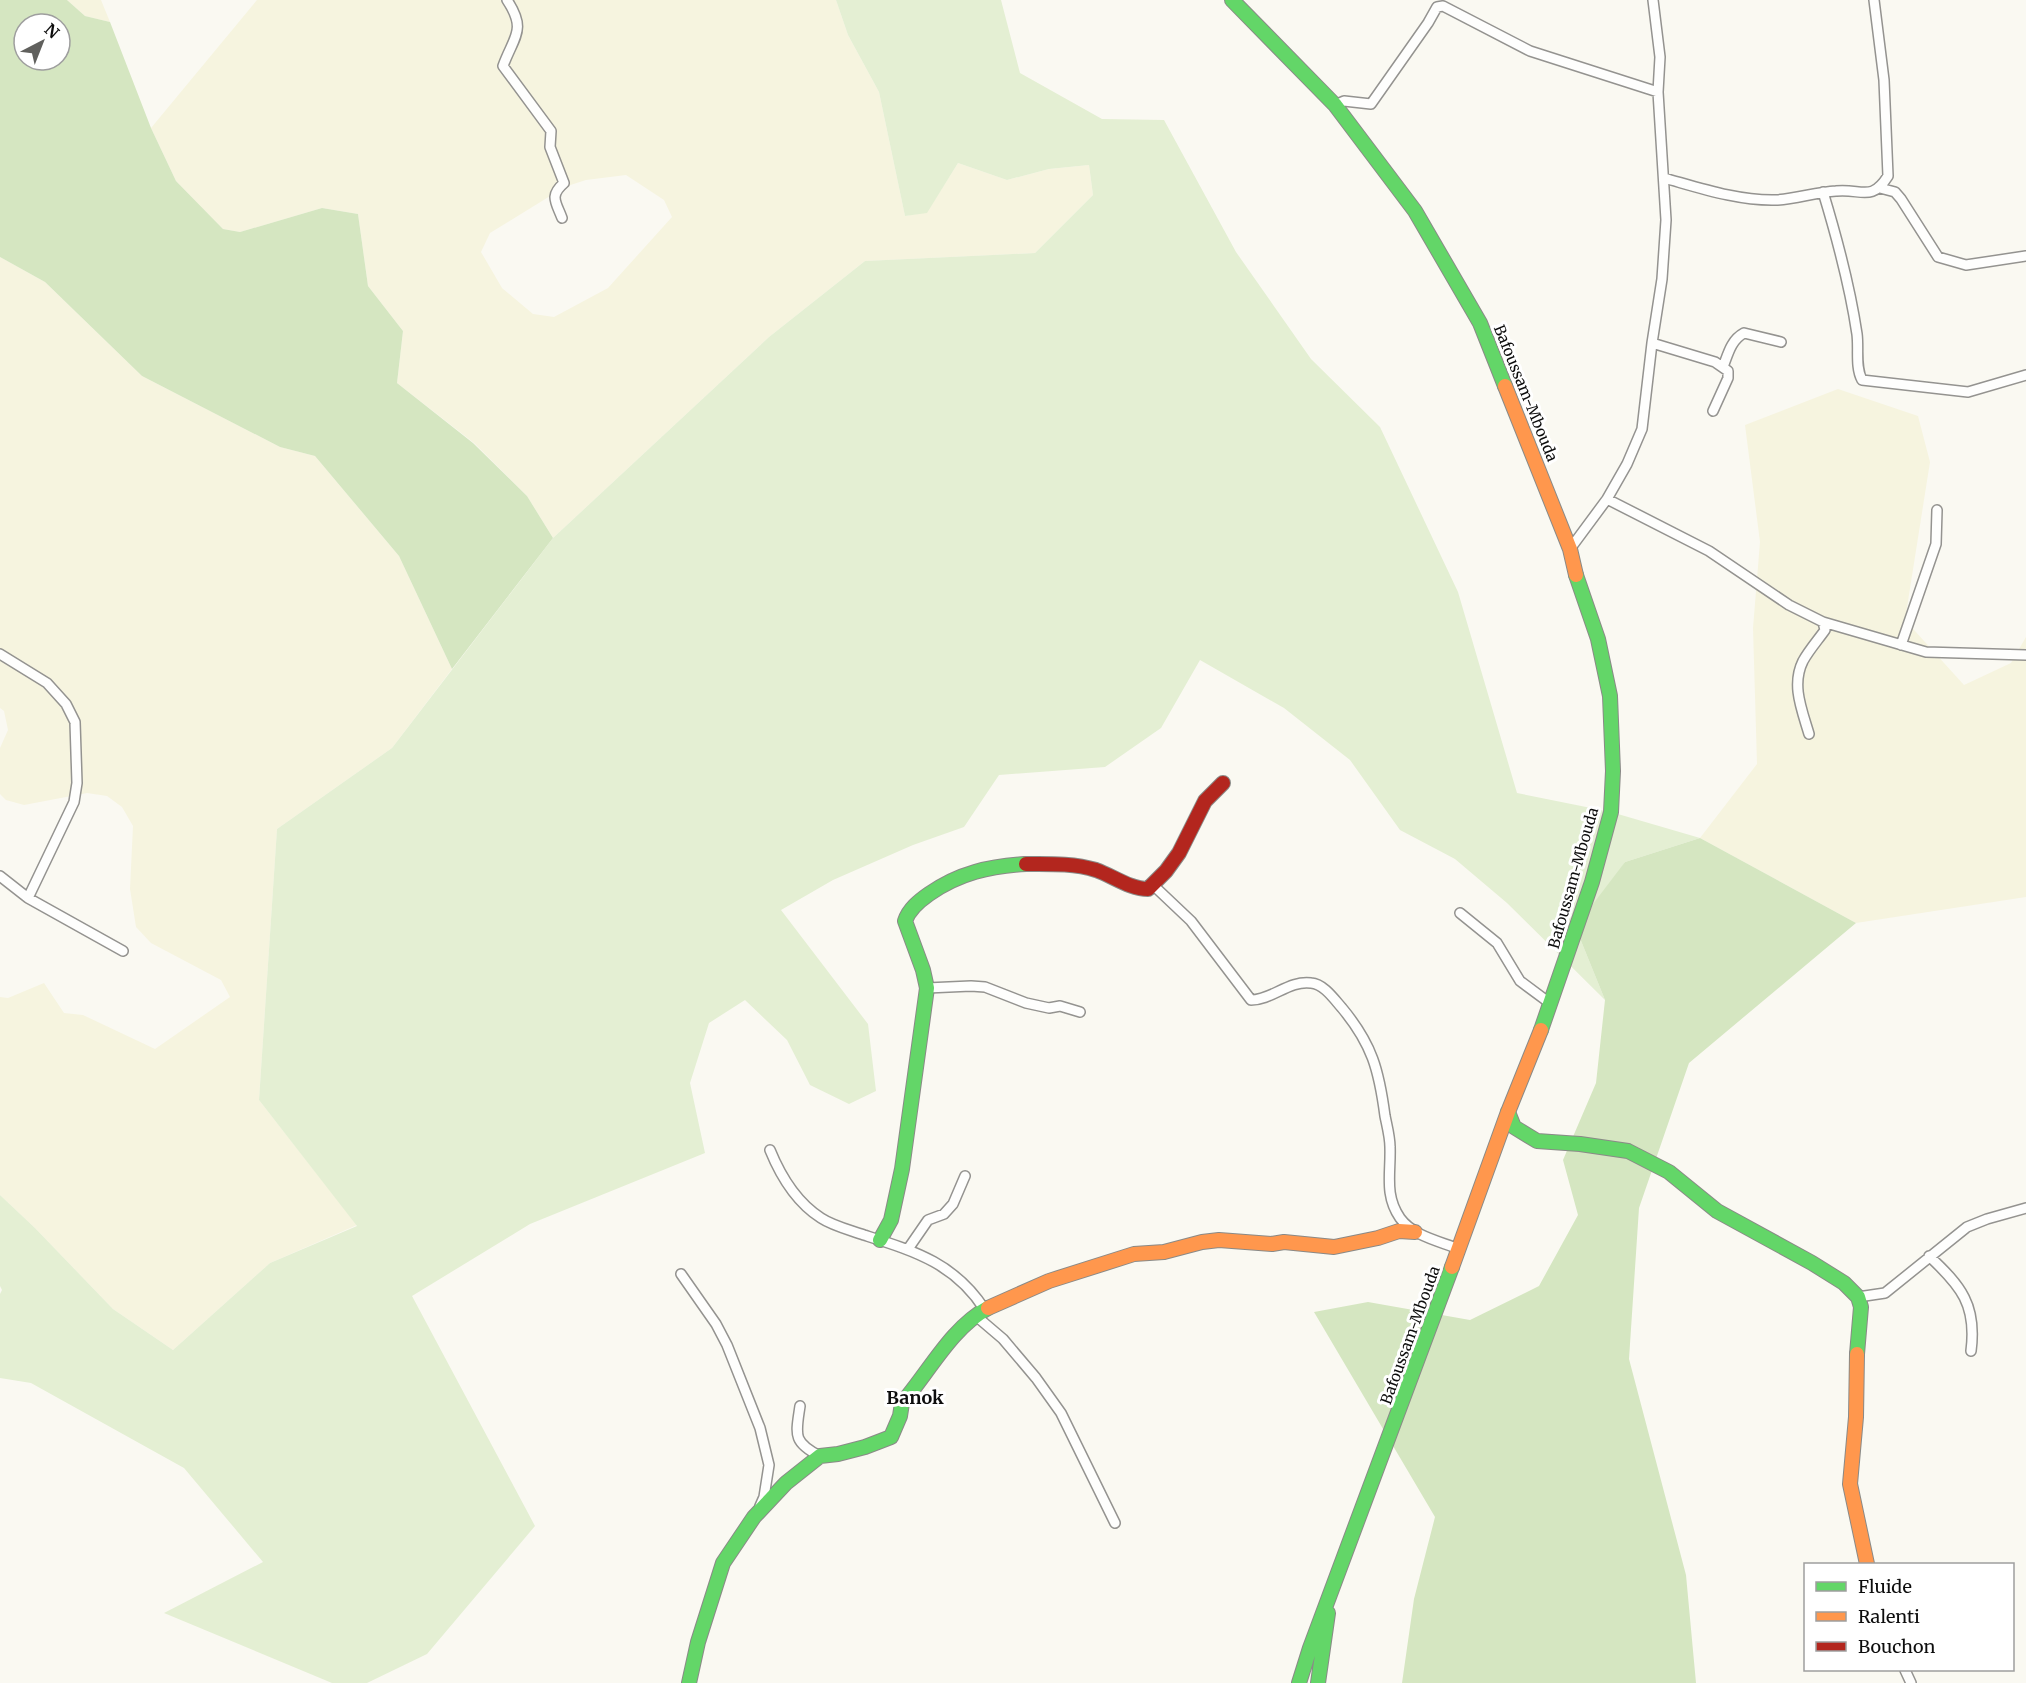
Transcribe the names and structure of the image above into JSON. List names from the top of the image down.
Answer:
{
  "streets": {
    "main road": ["Bafoussam-Mbouda"]
  },
  "districts": ["Banok"],
  "legend": ["Fluide", "Ralenti", "Bouchon"],
  "north": "top right"
}
